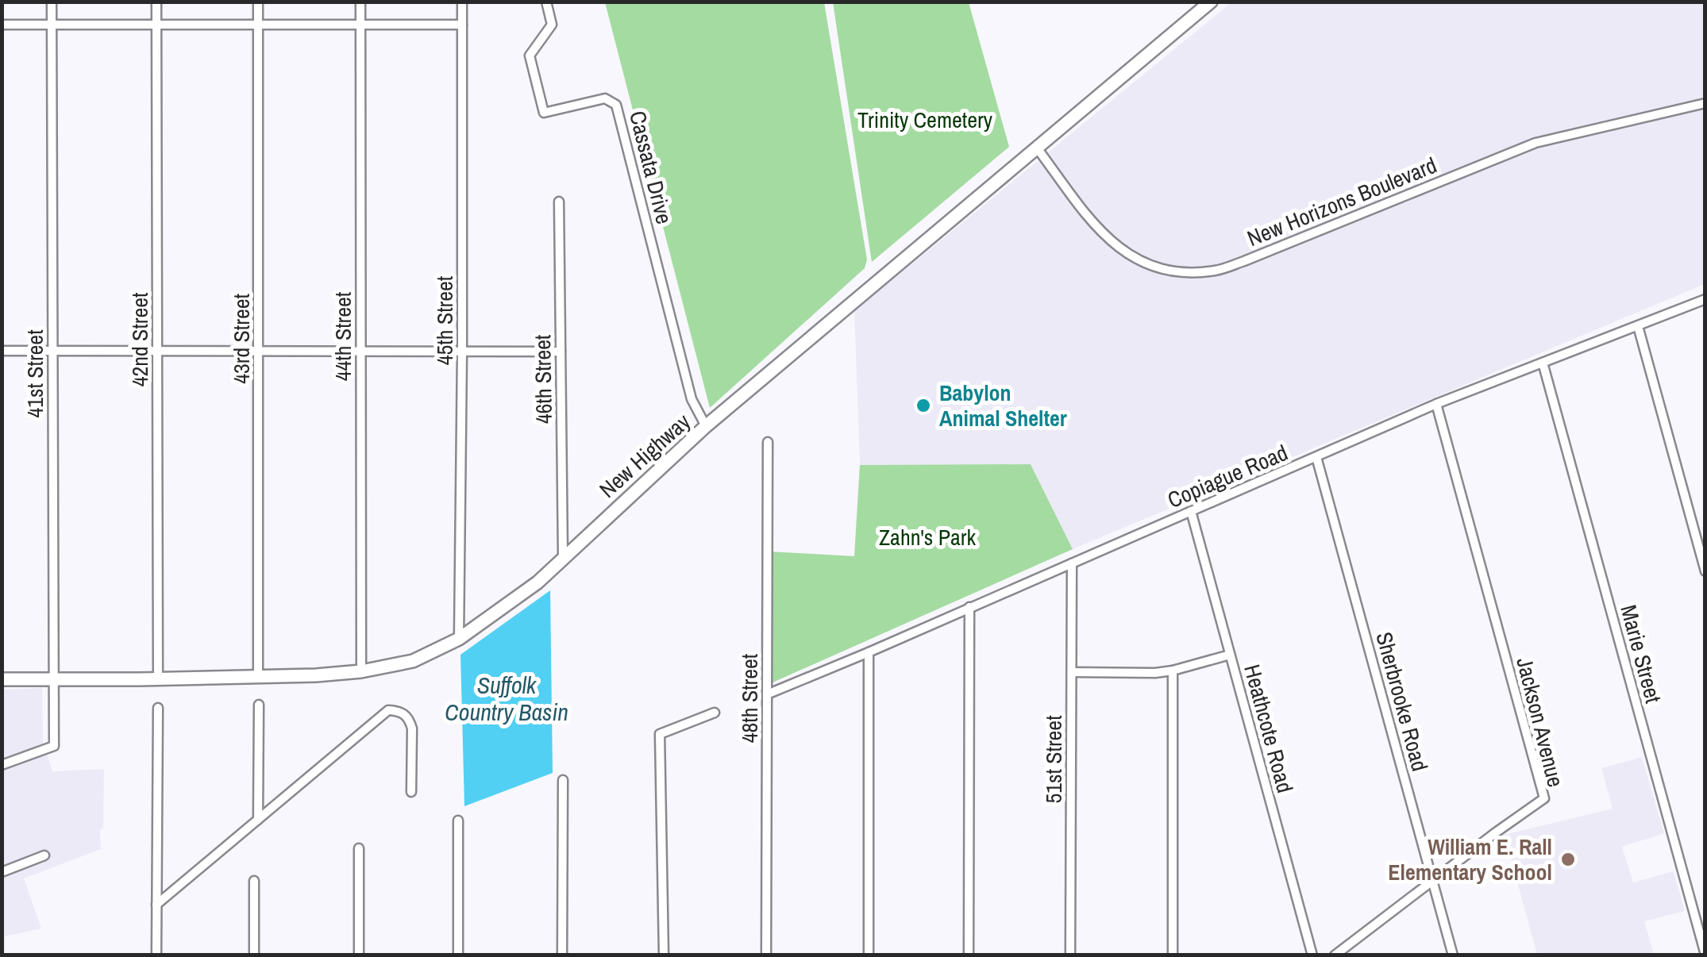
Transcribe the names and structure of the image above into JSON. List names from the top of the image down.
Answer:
{
  "streets": {
    "main road": ["New Highway"],
    "street": [
      "Cassata Drive",
      "New Horizons Boulevard",
      "45th Street",
      "44th Street",
      "43rd Street",
      "42nd Street",
      "41st Street",
      "46th Street",
      "Copiague Road",
      "Marie Street",
      "48th Street",
      "Sherbrooke Road",
      "Jackson Avenue",
      "Heathcote Road",
      "51st Street"
    ]
  },
  "crossings": [
    ["Cassata Drive", "New Highway"],
    ["New Horizons Boulevard", "New Highway"],
    ["45th Street", "New Highway"],
    ["44th Street", "New Highway"],
    ["43rd Street", "New Highway"],
    ["42nd Street", "New Highway"],
    ["41st Street", "New Highway"],
    ["46th Street", "New Highway"],
    ["Copiague Road", "Marie Street"],
    ["Copiague Road", "48th Street"],
    ["Copiague Road", "Sherbrooke Road"],
    ["Copiague Road", "Jackson Avenue"],
    ["Copiague Road", "Heathcote Road"],
    ["Copiague Road", "51st Street"],
    ["Sherbrooke Road", "Jackson Avenue"]
  ],
  "water": ["Suffolk Country Basin"],
  "parks": ["Trinity Cemetery", "Zahn's Park"],
  "places": ["Babylon Animal Shelter", "William E. Rall Elementary School"]
}
